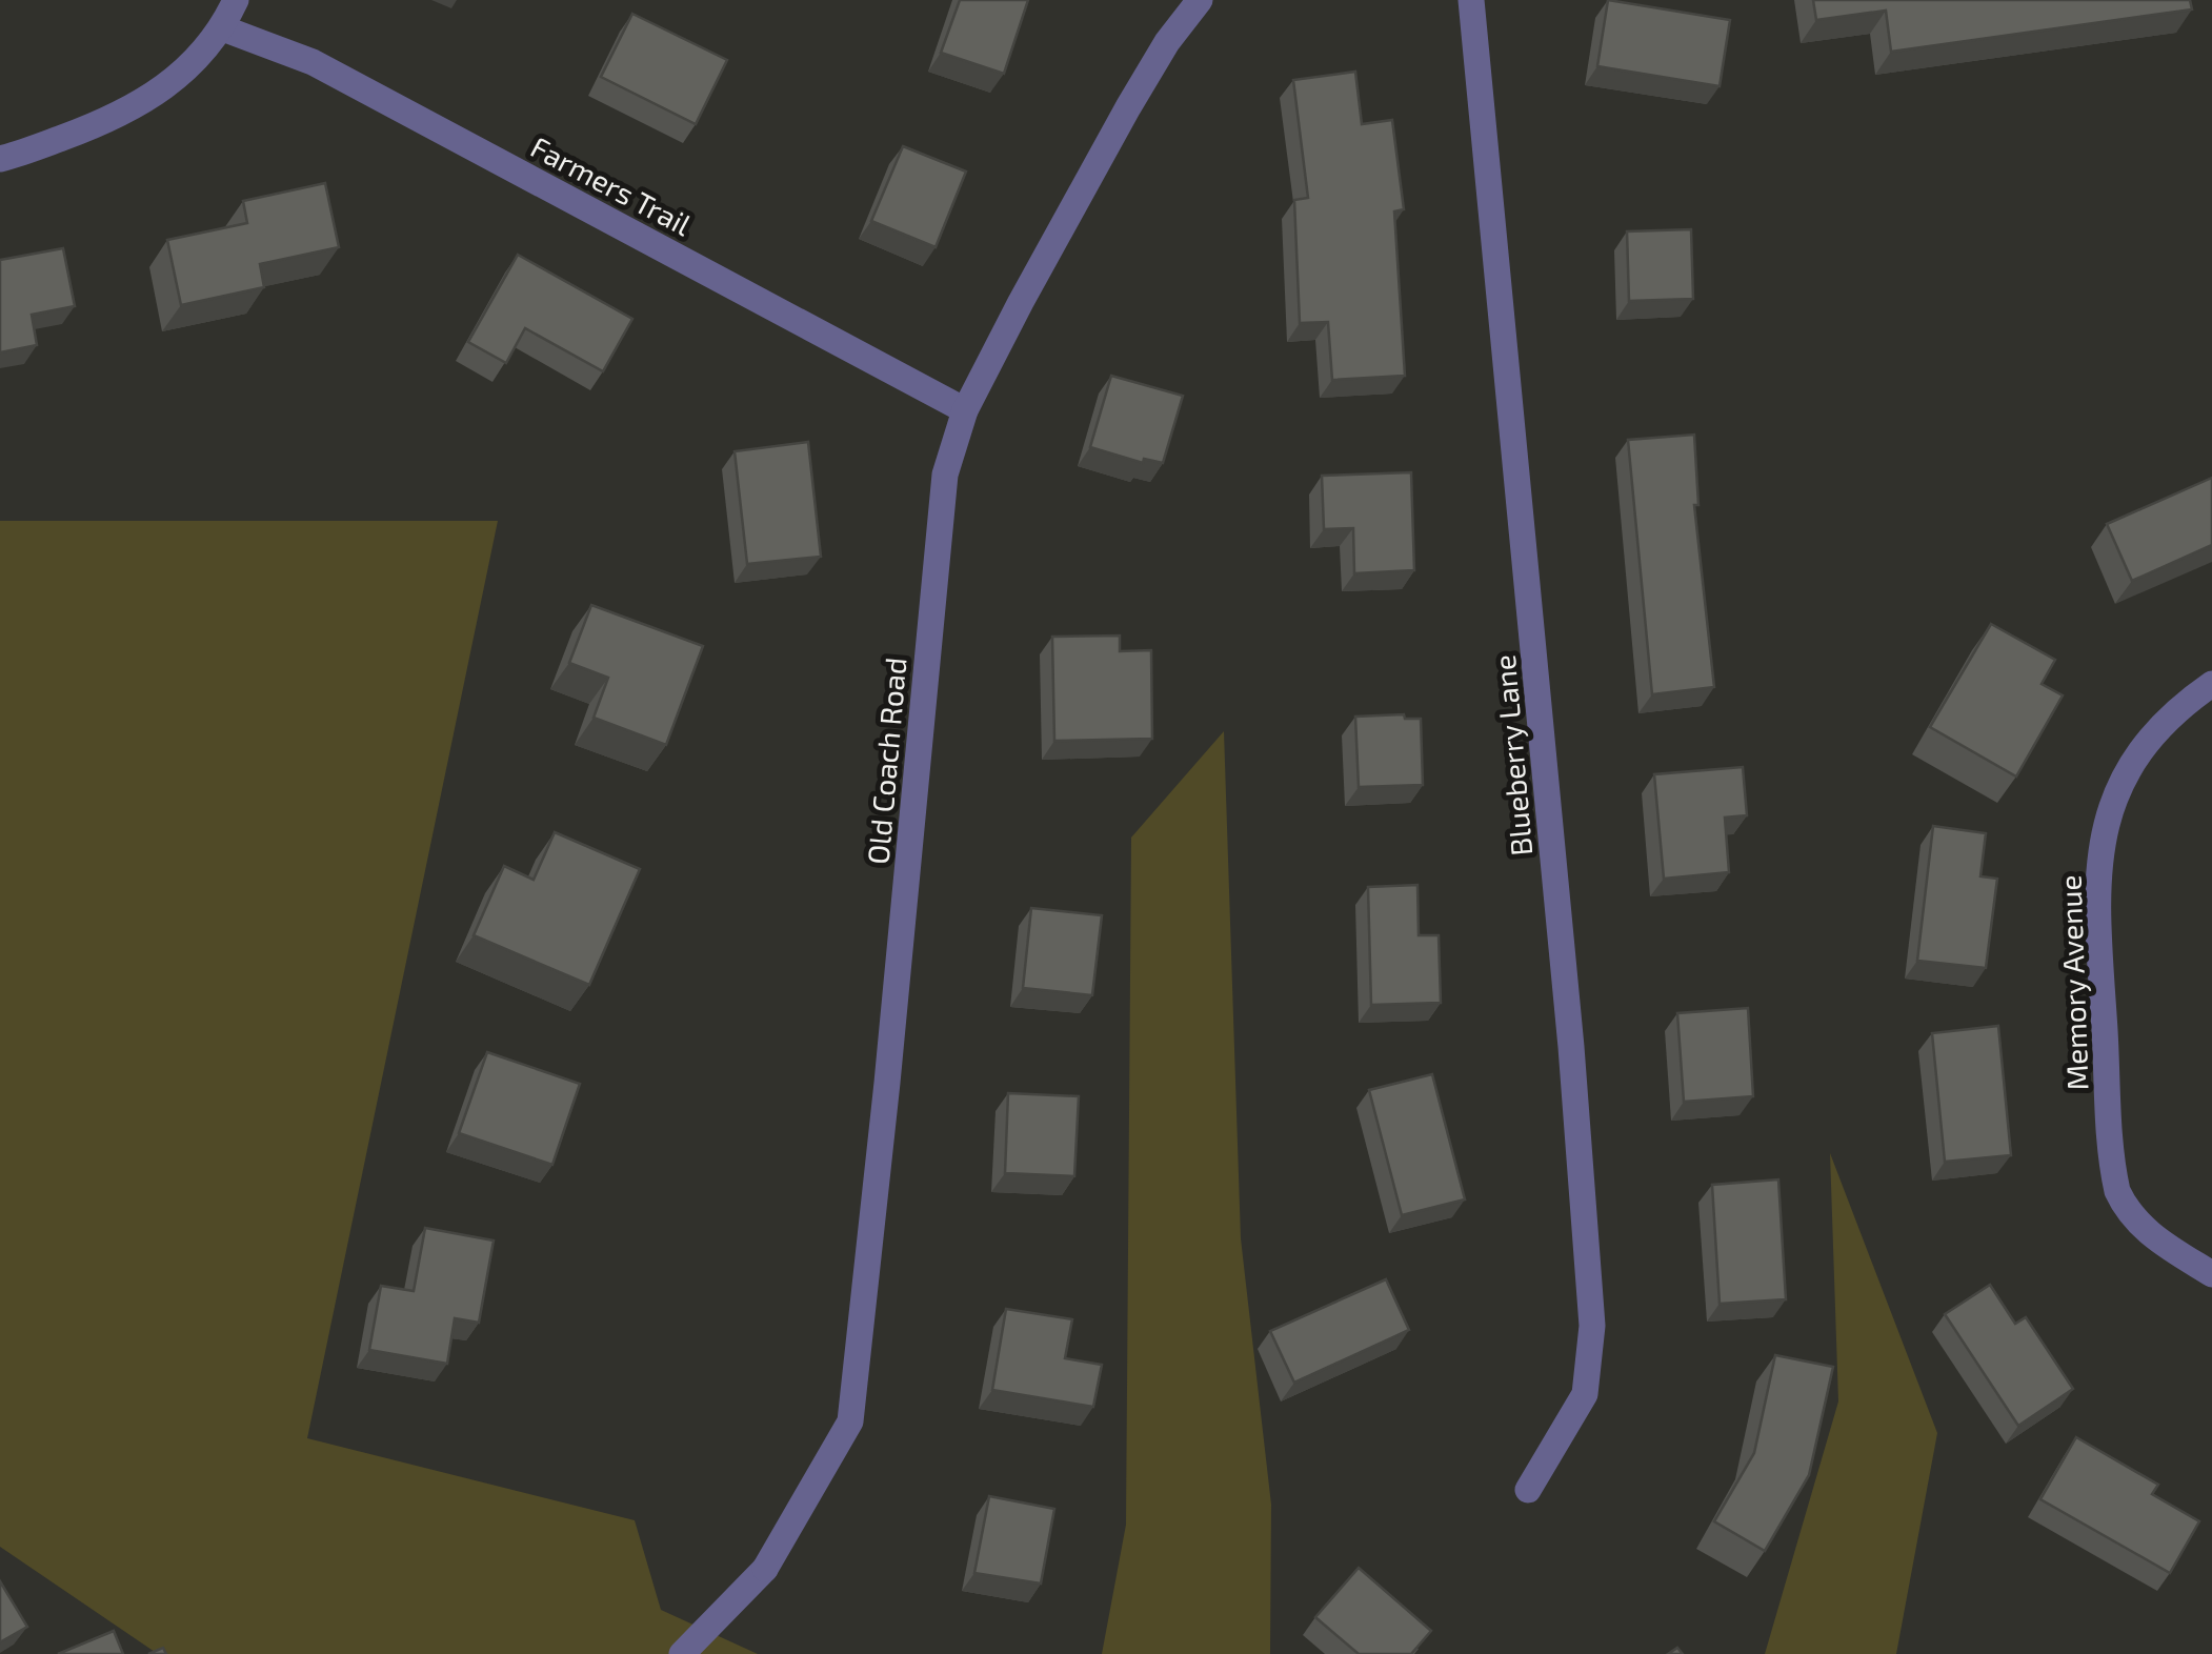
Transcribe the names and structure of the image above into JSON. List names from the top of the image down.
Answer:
{
  "streets": {
    "street": [
      "Farmers Trail",
      "Blueberry Lane",
      "Old Coach Road",
      "Memory Avenue"
    ]
  },
  "crossings": [
    ["Farmers Trail", "Old Coach Road"]
  ]
}
